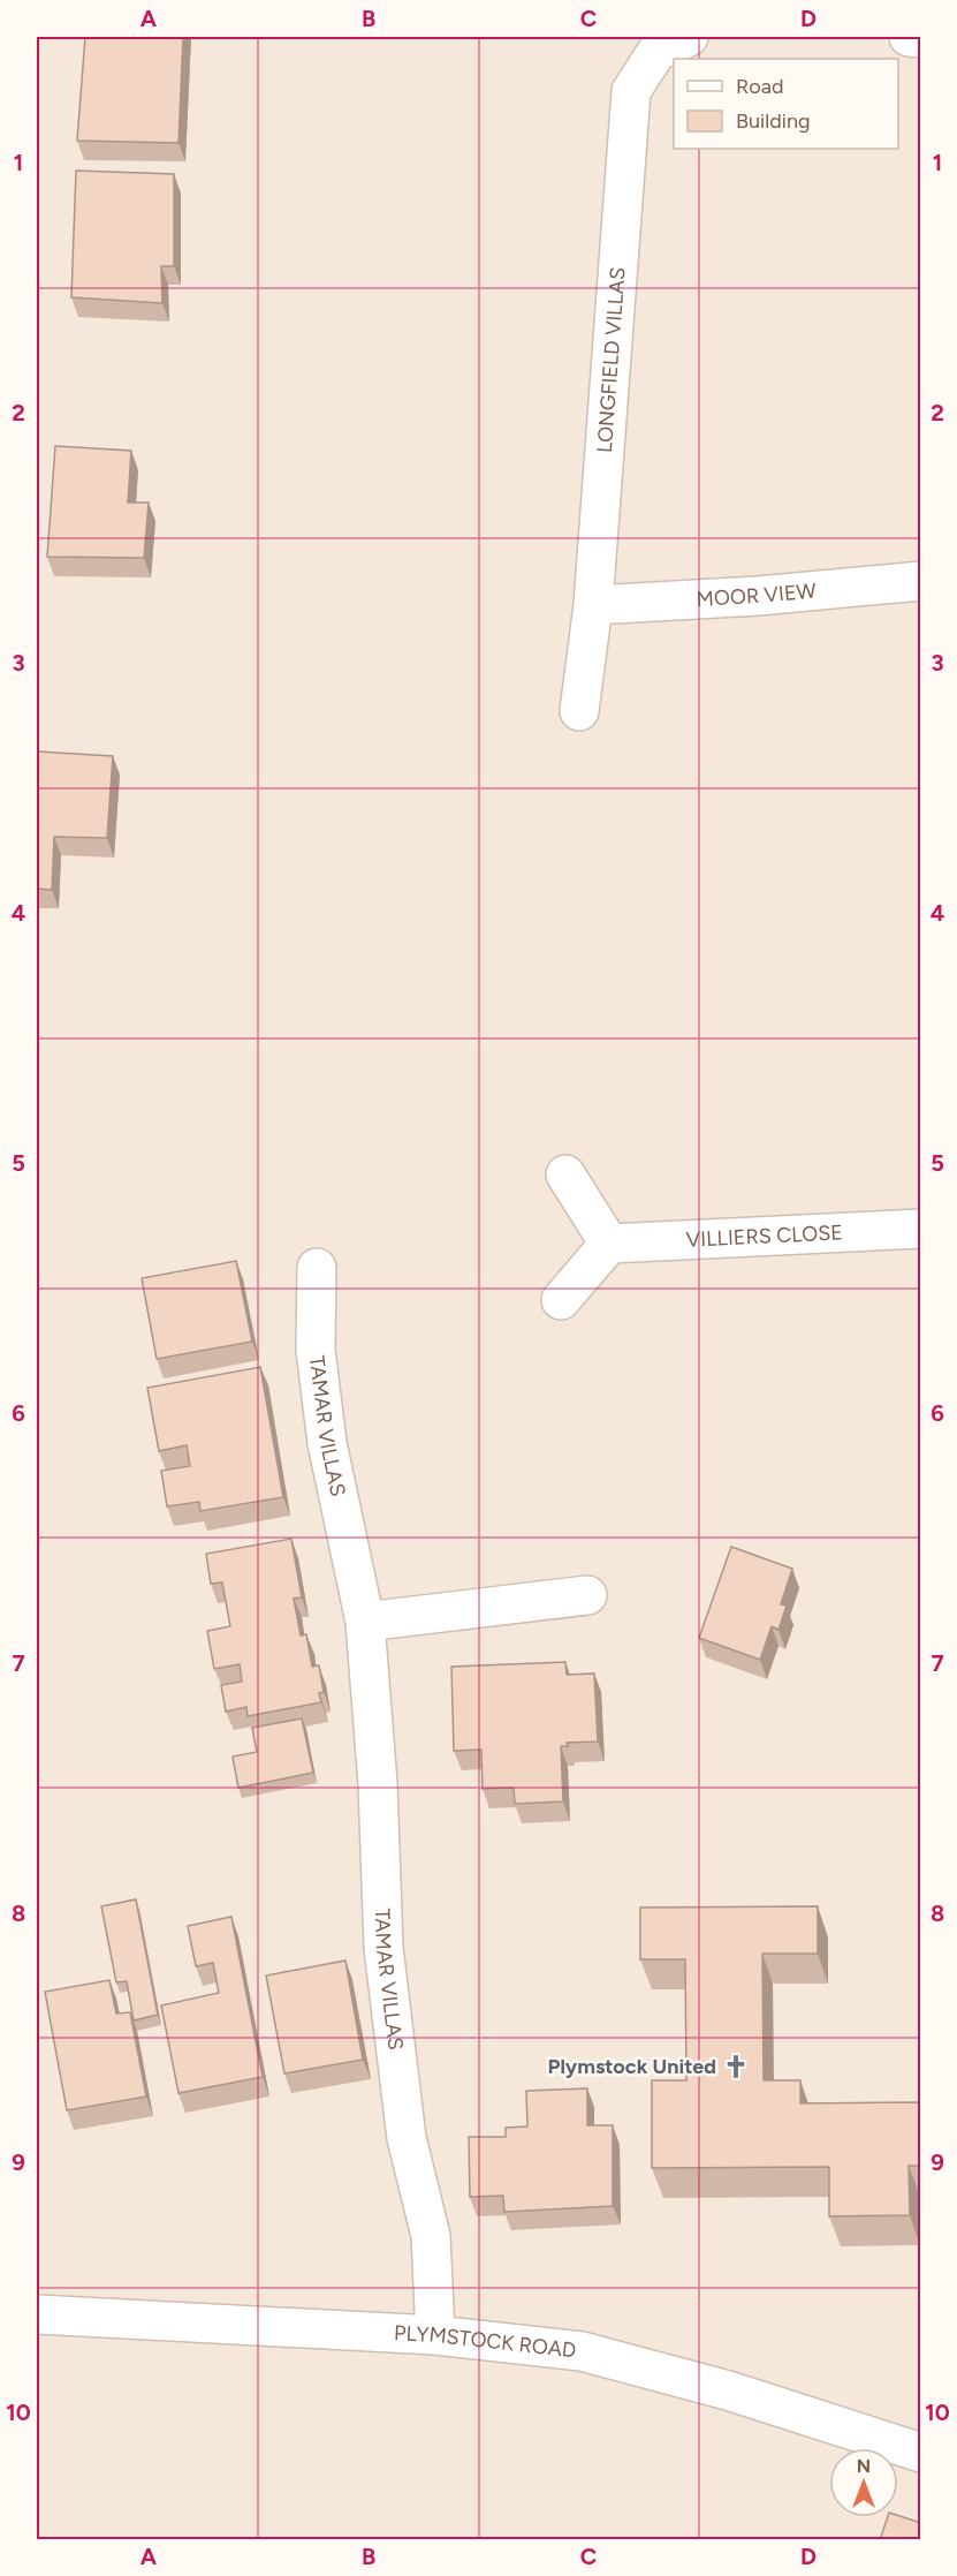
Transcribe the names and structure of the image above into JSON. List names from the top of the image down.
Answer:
{
  "streets": {
    "street": [
      "LONGFIELD VILLAS",
      "MOOR VIEW",
      "VILLIERS CLOSE",
      "TAMAR VILLAS",
      "PLYMSTOCK ROAD"
    ]
  },
  "crossings": [
    ["LONGFIELD VILLAS", "MOOR VIEW"],
    ["TAMAR VILLAS", "PLYMSTOCK ROAD"]
  ],
  "places": {
    "church": ["Plymstock United"]
  },
  "legend": ["Road", "Building"],
  "north": "top",
  "grid": {
    "columns": [
      "A",
      "B",
      "C",
      "D"
    ],
    "rows": [
      "1",
      "2",
      "3",
      "4",
      "5",
      "6",
      "7",
      "8",
      "9",
      "10"
    ]
  }
}
